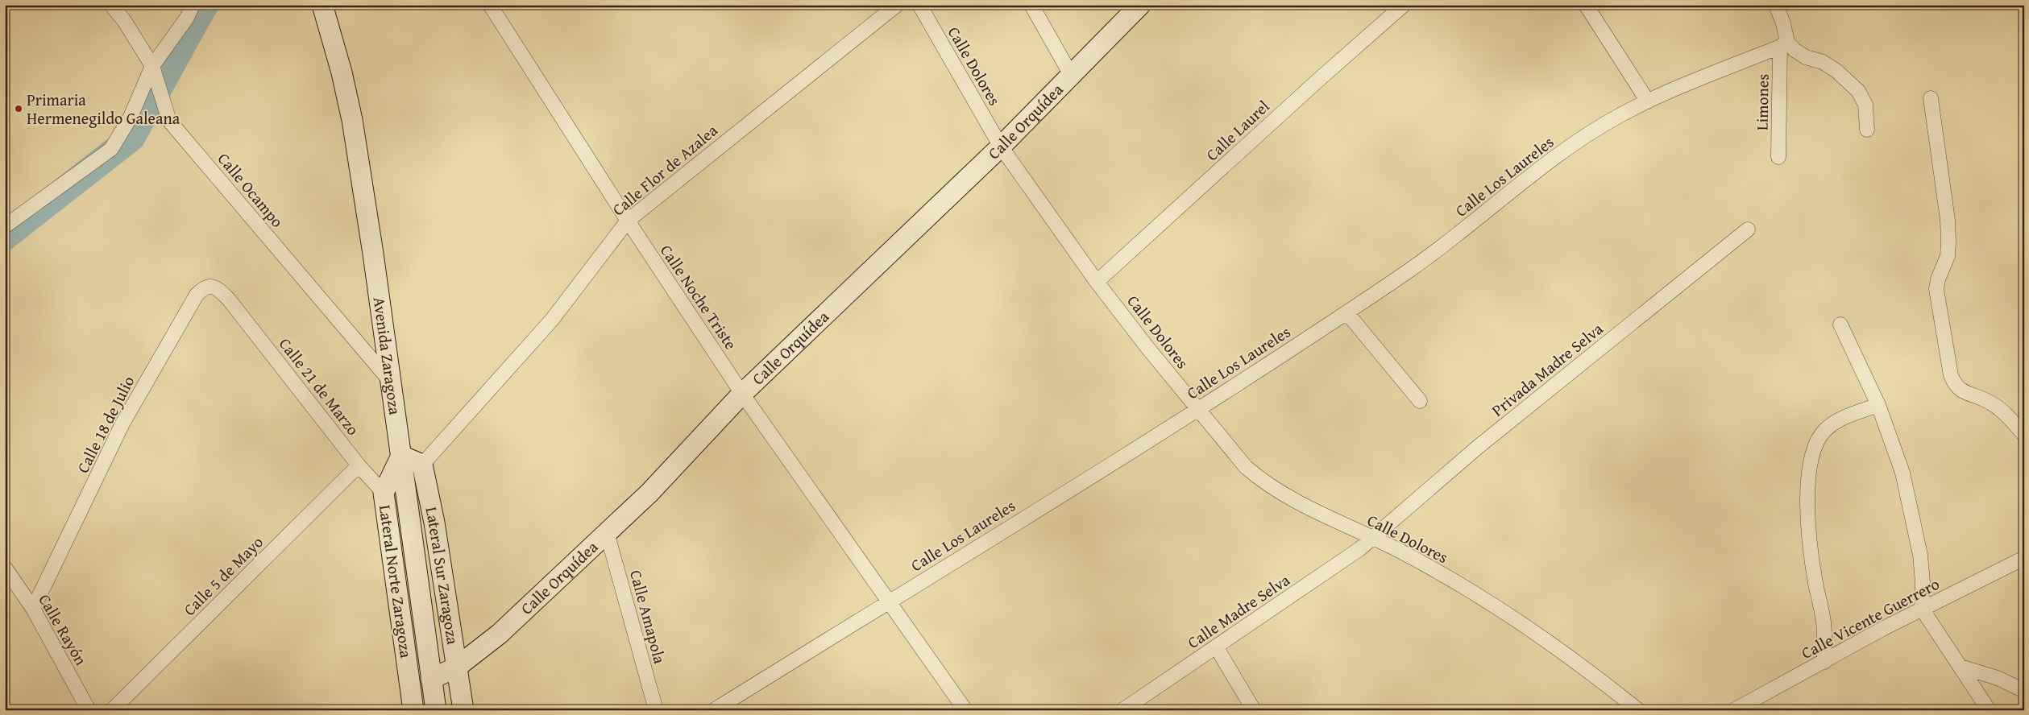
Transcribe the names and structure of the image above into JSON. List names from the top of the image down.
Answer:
{
  "streets": {
    "street": [
      "Calle Dolores",
      "Limones",
      "Calle Orquídea",
      "Calle Laurel",
      "Calle Flor de Azalea",
      "Calle Los Laureles",
      "Calle Ocampo",
      "Calle Noche Triste",
      "Avenida Zaragoza",
      "Privada Madre Selva",
      "Calle 21 de Marzo",
      "Calle 18 de Julio",
      "Calle 5 de Mayo",
      "Lateral Sur Zaragoza",
      "Lateral Norte Zaragoza",
      "Calle Madre Selva",
      "Calle Amapola",
      "Calle Vicente Guerrero",
      "Calle Rayón"
    ]
  },
  "crossings": [
    ["Calle Dolores", "Calle Orquídea"],
    ["Calle Dolores", "Calle Laurel"],
    ["Calle Dolores", "Calle Los Laureles"],
    ["Calle Dolores", "Privada Madre Selva"],
    ["Calle Dolores", "Calle Madre Selva"],
    ["Limones", "Calle Los Laureles"],
    ["Calle Orquídea", "Calle Noche Triste"],
    ["Calle Orquídea", "Avenida Zaragoza"],
    ["Calle Orquídea", "Lateral Sur Zaragoza"],
    ["Calle Orquídea", "Calle Amapola"],
    ["Calle Flor de Azalea", "Calle Noche Triste"],
    ["Calle Flor de Azalea", "Lateral Sur Zaragoza"],
    ["Calle Los Laureles", "Calle Noche Triste"],
    ["Calle Ocampo", "Avenida Zaragoza"],
    ["Avenida Zaragoza", "Lateral Norte Zaragoza"],
    ["Privada Madre Selva", "Calle Madre Selva"],
    ["Calle 21 de Marzo", "Calle 18 de Julio"],
    ["Calle 21 de Marzo", "Calle 5 de Mayo"],
    ["Calle 21 de Marzo", "Lateral Norte Zaragoza"],
    ["Calle 18 de Julio", "Calle Rayón"]
  ],
  "places": ["Primaria Hermenegildo Galeana"]
}
